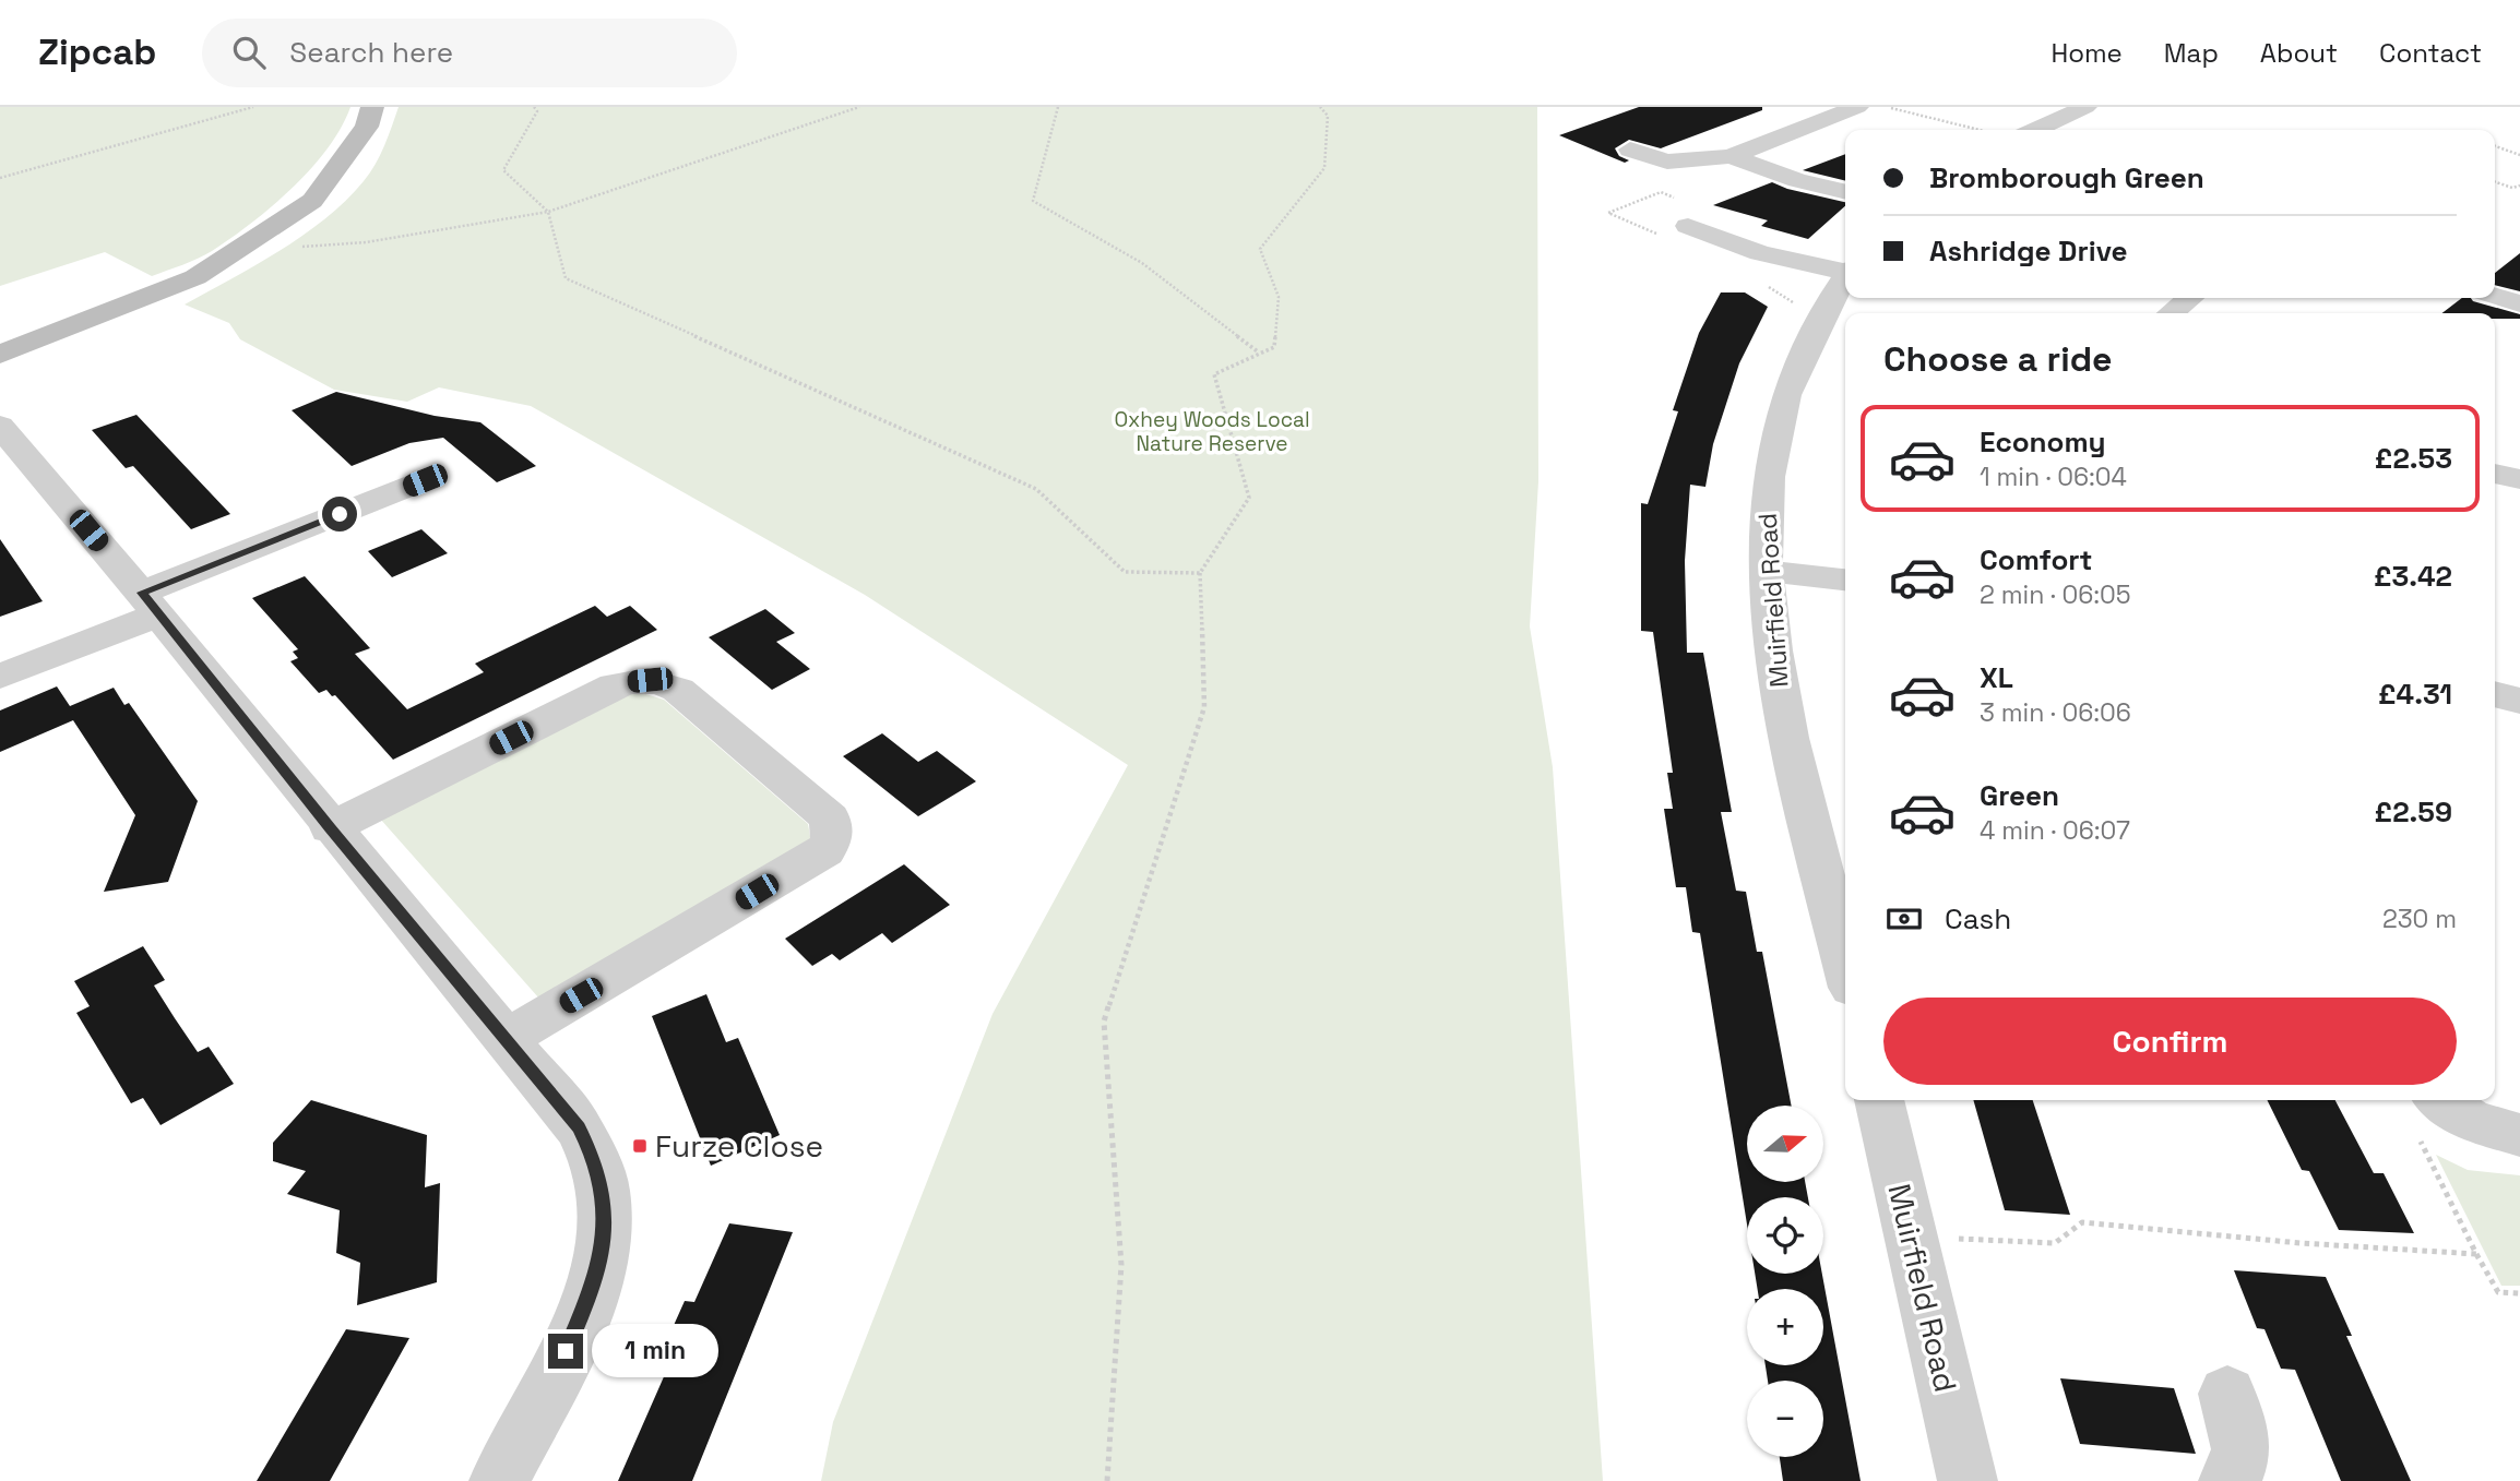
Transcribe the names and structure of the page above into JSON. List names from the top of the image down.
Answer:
{
  "streets": {
    "street": ["Muirfield Road"]
  },
  "parks": ["Oxhey Woods Local Nature Reserve"],
  "places": {
    "transit": ["Furze Close"]
  },
  "north": "right",
  "page": {
    "header": "Zipcab",
    "search": "Search here",
    "nav": [
      "Home",
      "Map",
      "About",
      "Contact"
    ],
    "banner": ["Bromborough Green", "Ashridge Drive"],
    "heading": "Choose a ride",
    "list": [
      {
        "name": "Economy",
        "note": "1 min · 06:04",
        "value": "£2.53"
      },
      {
        "name": "Comfort",
        "note": "2 min · 06:05",
        "value": "£3.42"
      },
      {
        "name": "XL",
        "note": "3 min · 06:06",
        "value": "£4.31"
      },
      {
        "name": "Green",
        "note": "4 min · 06:07",
        "value": "£2.59"
      }
    ],
    "pay": ["Cash", "230 m"],
    "buttons": "Confirm",
    "map_buttons": ["+", "−"],
    "bubble": "1 min"
  }
}
